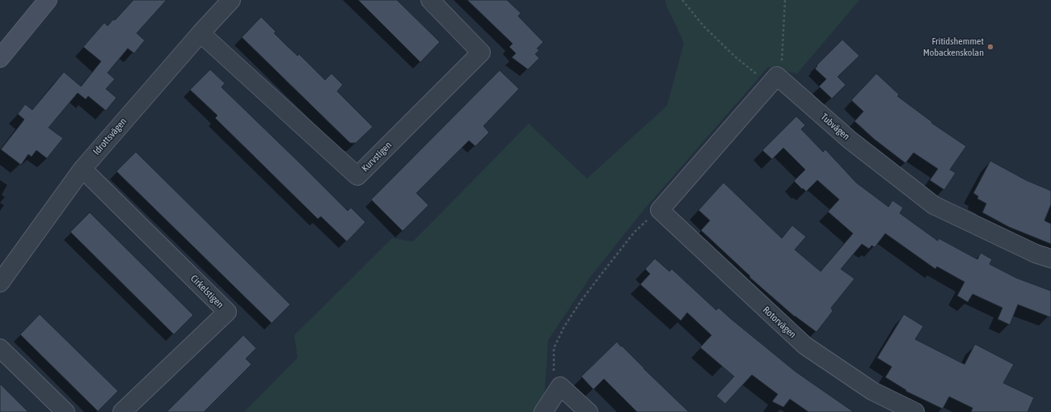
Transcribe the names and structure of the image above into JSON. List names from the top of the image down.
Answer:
{
  "streets": {
    "street": [
      "Tubvägen",
      "Idrottsvägen",
      "Kurvstigen",
      "Cirkelstigen",
      "Rotorvägen"
    ]
  },
  "crossings": [
    ["Idrottsvägen", "Kurvstigen"],
    ["Idrottsvägen", "Cirkelstigen"]
  ],
  "places": ["Fritidshemmet Mobackenskolan"]
}
